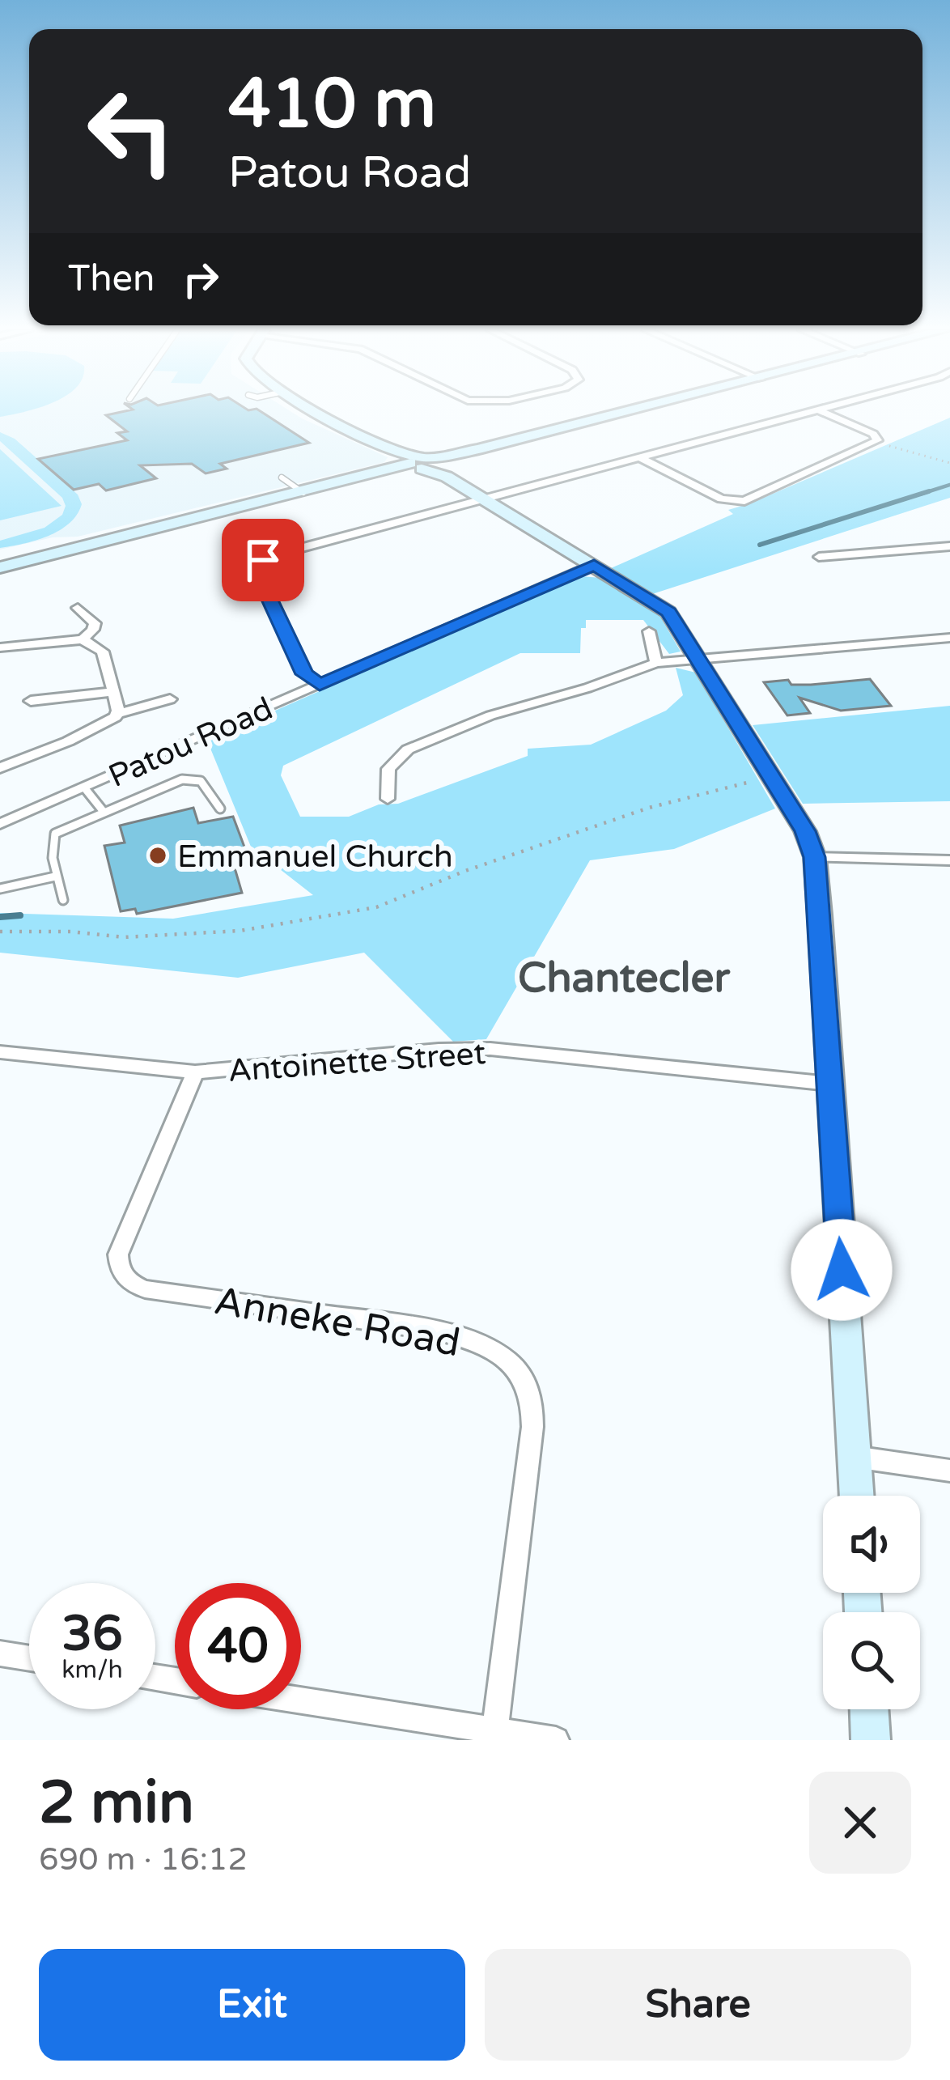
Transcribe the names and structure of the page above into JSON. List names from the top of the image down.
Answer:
{
  "streets": {
    "street": ["Patou Road", "Antoinette Street", "Anneke Road"]
  },
  "crossings": [
    ["Antoinette Street", "Anneke Road"]
  ],
  "districts": ["Chantecler"],
  "places": ["Emmanuel Church"],
  "page": {
    "turn": ["410 m", "Patou Road"],
    "then": "Then",
    "speed": "36 km/h",
    "limit": "40",
    "heading": ["2 min", "690 m · 16:12"],
    "buttons": ["Exit", "Share"]
  }
}
